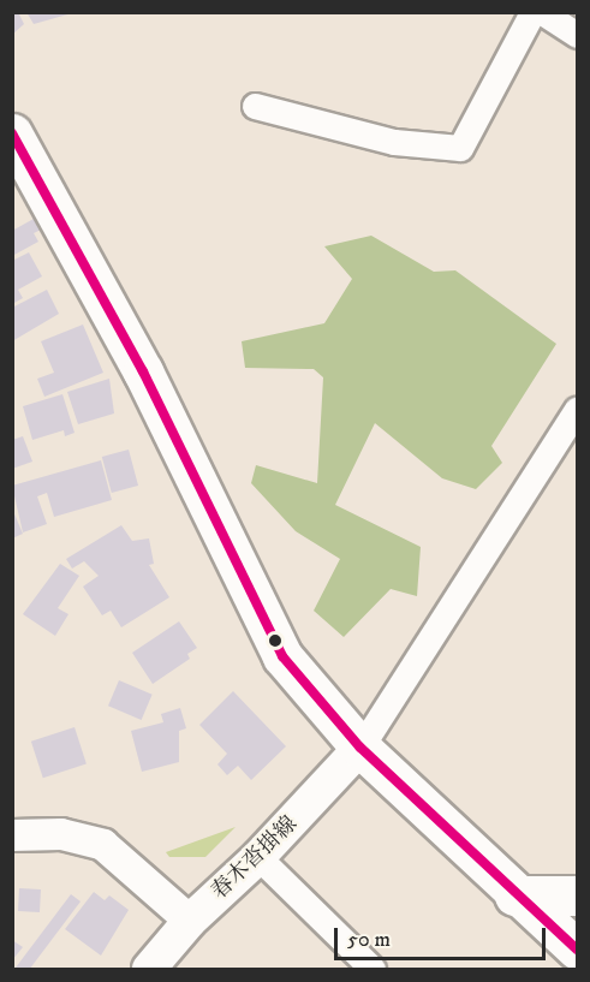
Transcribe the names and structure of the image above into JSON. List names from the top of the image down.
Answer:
{
  "streets": {
    "main road": ["春木沓掛線"]
  },
  "scale_bar": "50 m"
}
